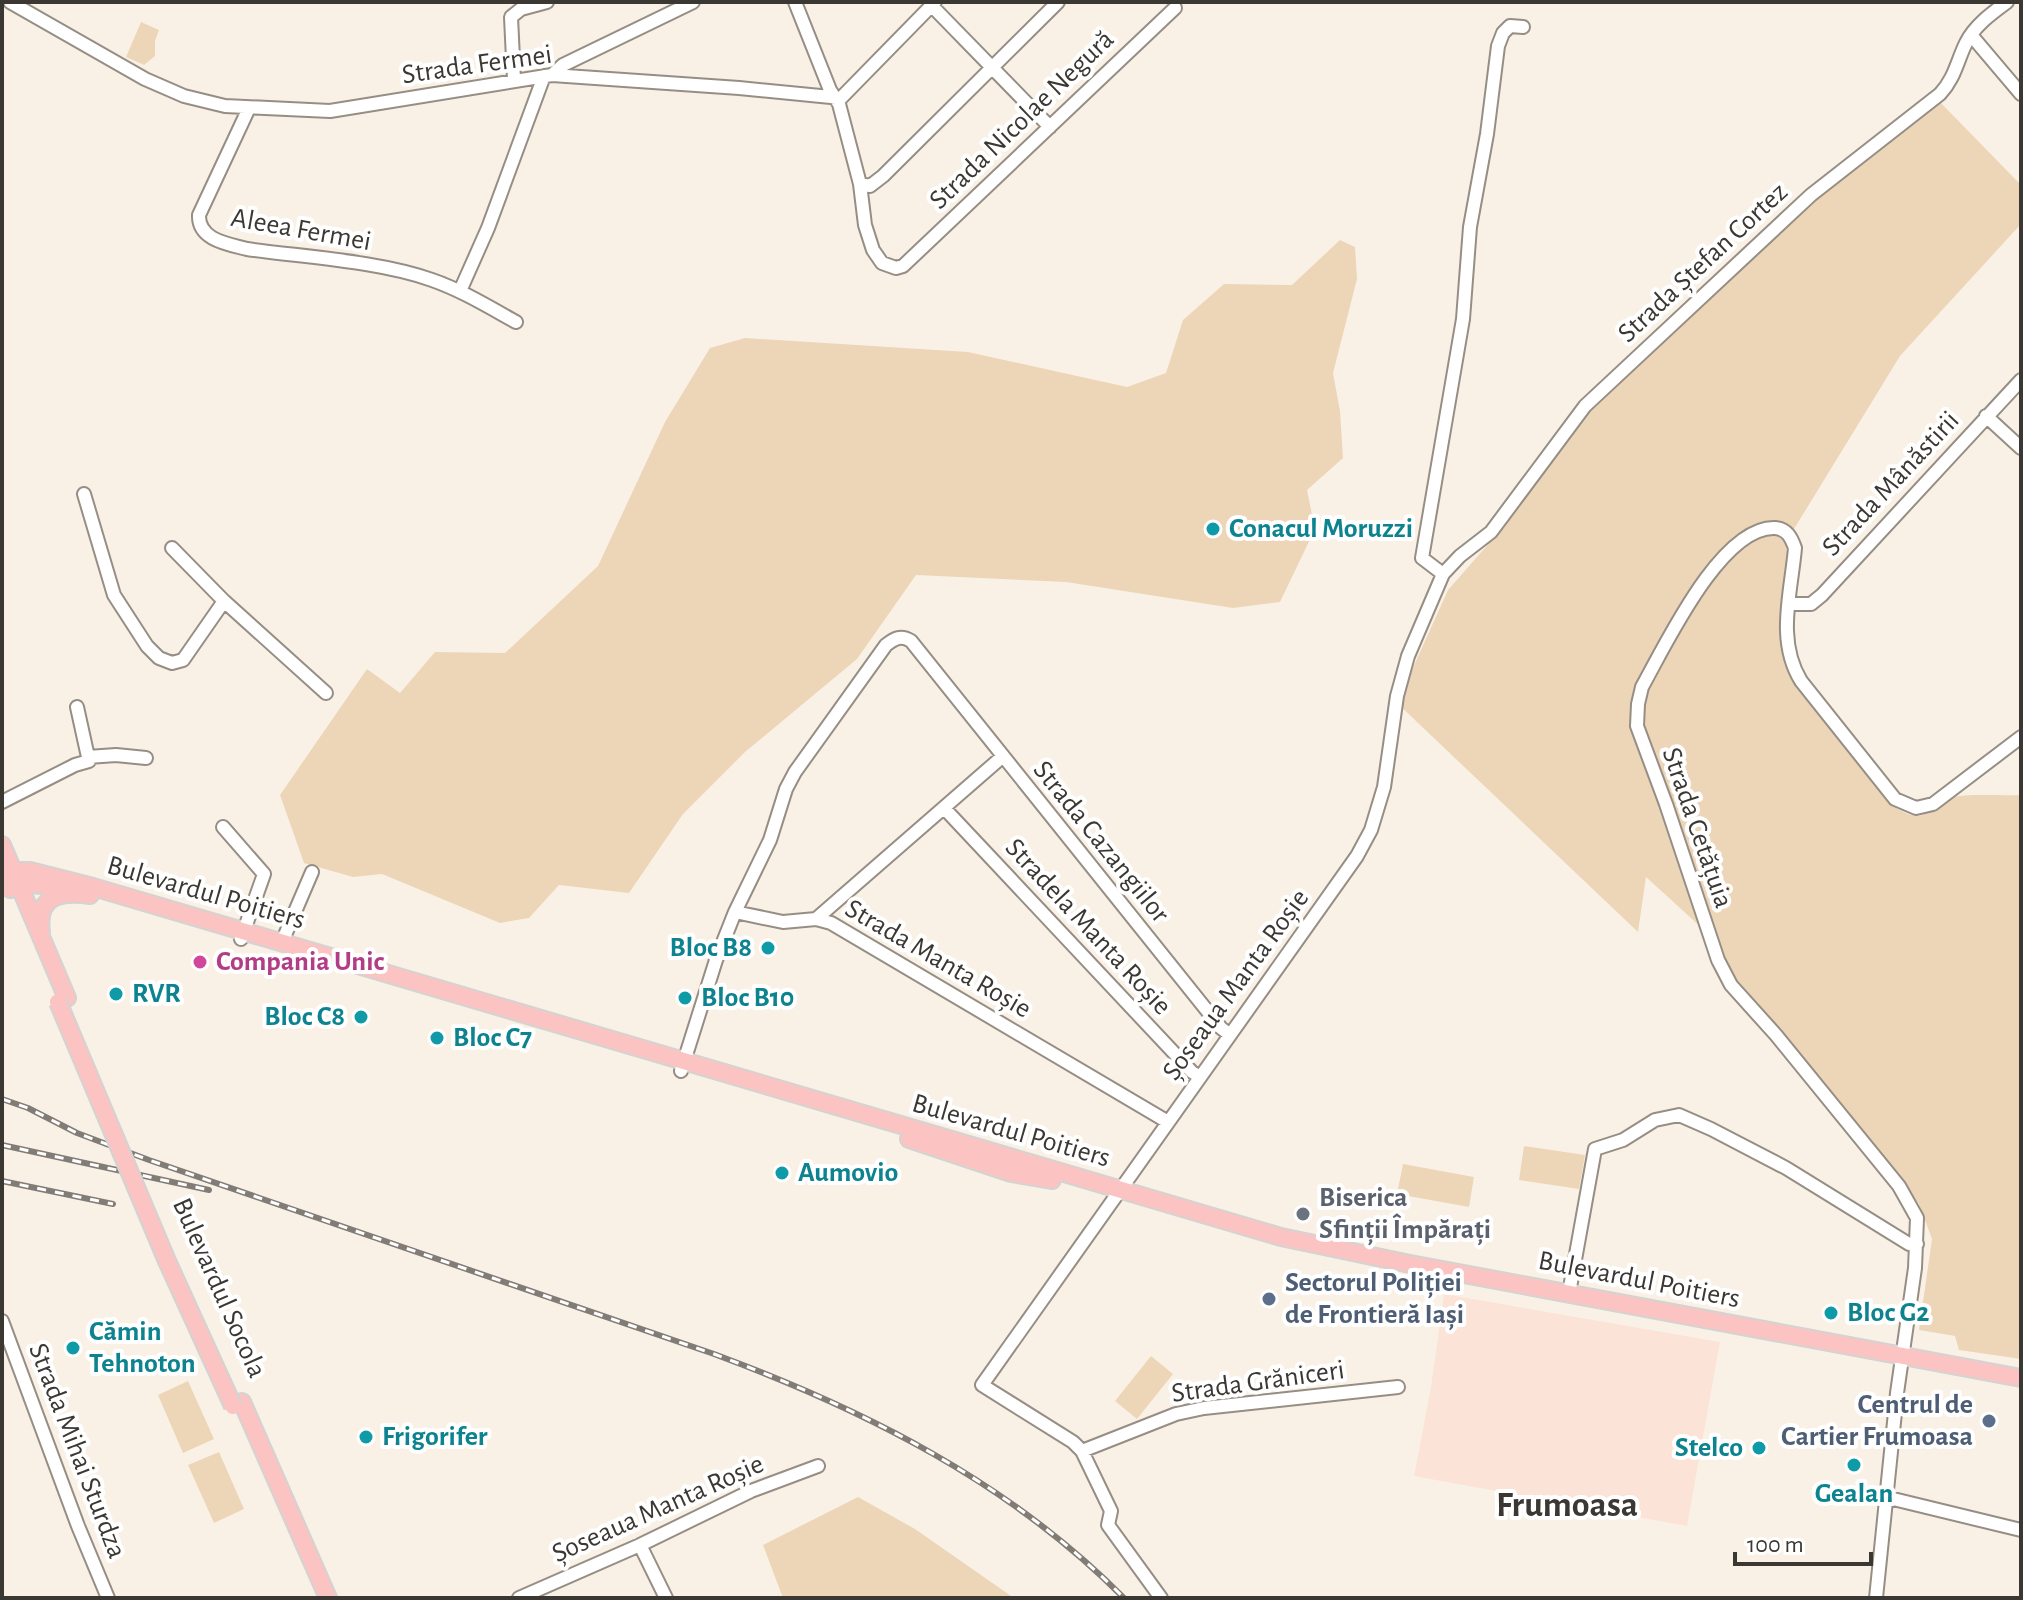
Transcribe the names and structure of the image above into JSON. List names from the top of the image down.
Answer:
{
  "streets": {
    "main road": ["Bulevardul Poitiers", "Bulevardul Socola"],
    "street": [
      "Strada Fermei",
      "Strada Nicolae Negură",
      "Aleea Fermei",
      "Strada Ștefan Cortez",
      "Strada Mânăstirii",
      "Strada Cetățuia",
      "Strada Cazangiilor",
      "Stradela Manta Roșie",
      "Strada Manta Roșie",
      "Șoseaua Manta Roșie",
      "Strada Grăniceri",
      "Strada Mihai Sturdza"
    ]
  },
  "crossings": [
    ["Strada Fermei", "Aleea Fermei"],
    ["Strada Ștefan Cortez", "Șoseaua Manta Roșie"],
    ["Strada Mânăstirii", "Strada Cetățuia"],
    ["Strada Cetățuia", "Bulevardul Poitiers"],
    ["Strada Cazangiilor", "Stradela Manta Roșie"],
    ["Strada Cazangiilor", "Strada Manta Roșie"],
    ["Strada Cazangiilor", "Șoseaua Manta Roșie"],
    ["Bulevardul Poitiers", "Șoseaua Manta Roșie"],
    ["Stradela Manta Roșie", "Șoseaua Manta Roșie"],
    ["Strada Manta Roșie", "Șoseaua Manta Roșie"],
    ["Șoseaua Manta Roșie", "Strada Grăniceri"]
  ],
  "districts": ["Frumoasa"],
  "places": [
    "Conacul Moruzzi",
    "Bloc B8",
    "Compania Unic",
    "RVR",
    "Bloc B10",
    "Bloc C8",
    "Bloc C7",
    "Aumovio",
    "Biserica Sfinții Împărați",
    "Sectorul Poliției de Frontieră Iași",
    "Bloc G2",
    "Cămin Tehnoton",
    "Centrul de Cartier Frumoasa",
    "Frigorifer",
    "Stelco",
    "Gealan"
  ],
  "scale_bar": "100 m"
}
